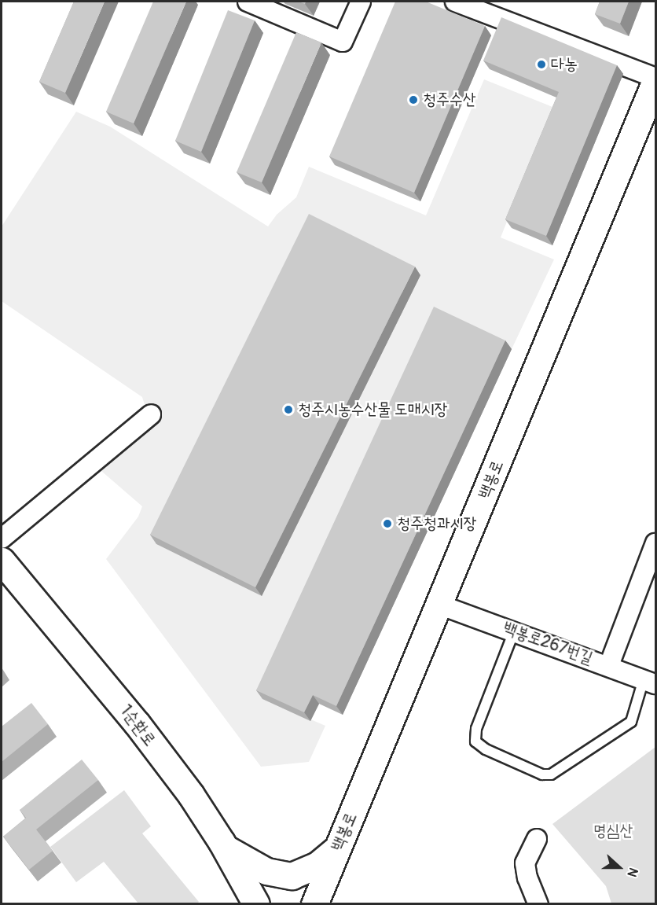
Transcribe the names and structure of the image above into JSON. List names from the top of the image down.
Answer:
{
  "streets": {
    "street": ["백봉로", "백봉로267번길", "1순환로"]
  },
  "crossings": [
    ["백봉로", "백봉로267번길"]
  ],
  "parks": ["명심산"],
  "places": [
    "다농",
    "청주수산",
    "청주시농수산물 도매시장",
    "청주청과시장"
  ],
  "north": "right"
}
